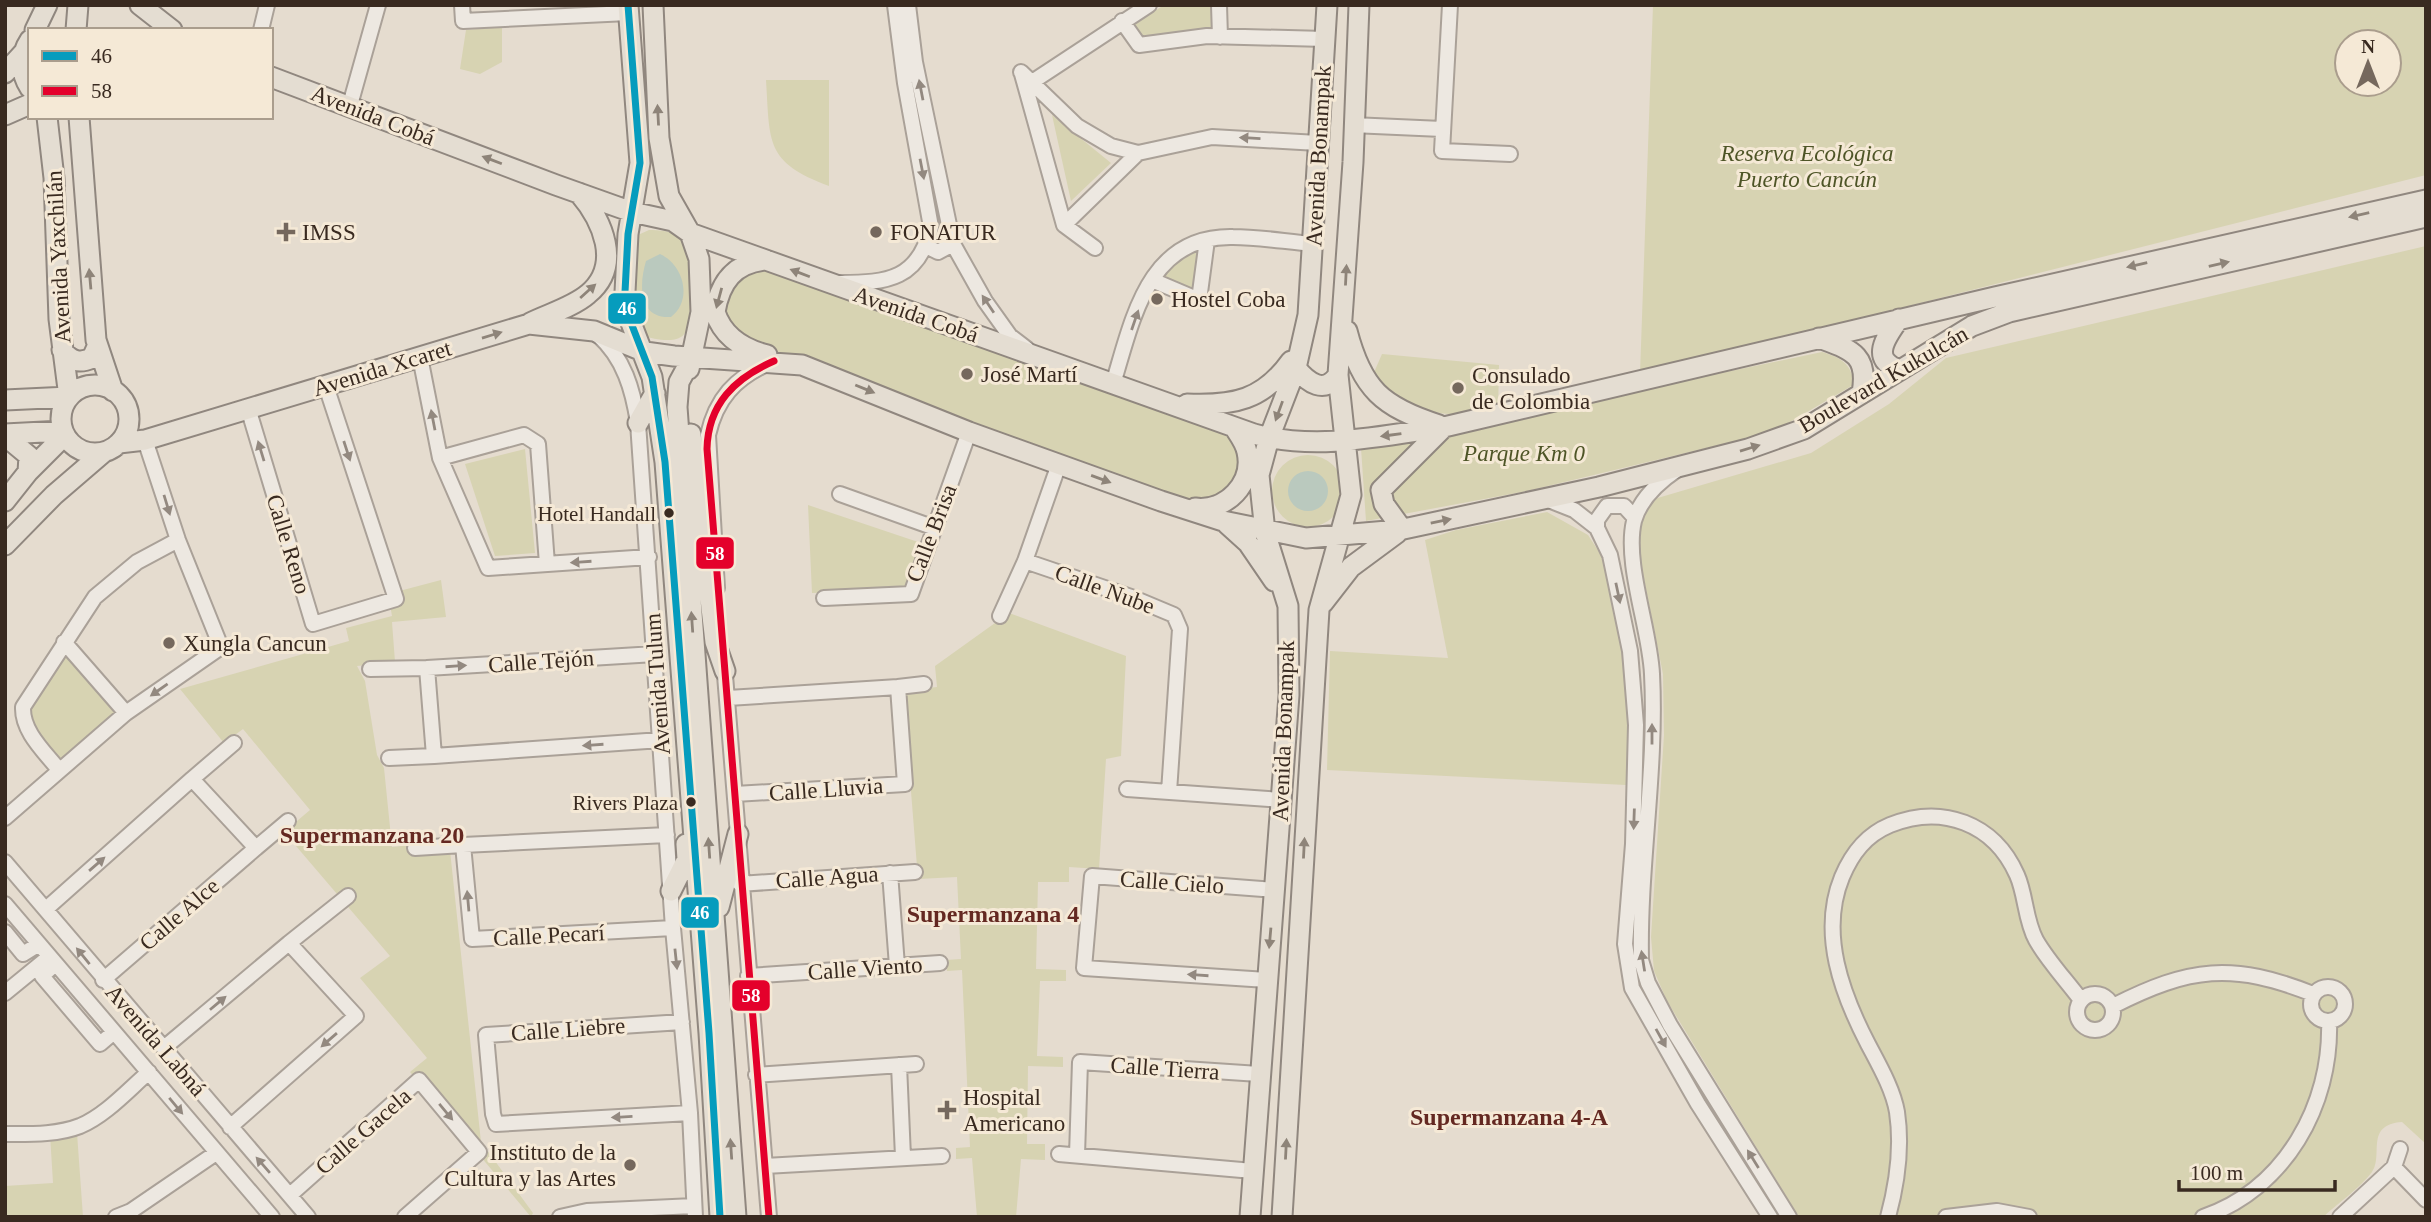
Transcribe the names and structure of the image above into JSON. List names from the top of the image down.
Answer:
{
  "streets": {
    "main road": [
      "Avenida Cobá",
      "Avenida Bonampak",
      "Avenida Yaxchilán",
      "Avenida Xcaret",
      "Boulevard Kukulcán",
      "Avenida Tulum"
    ],
    "street": [
      "Calle Brisa",
      "Calle Reno",
      "Calle Nube",
      "Calle Tejón",
      "Calle Lluvia",
      "Calle Agua",
      "Calle Cielo",
      "Calle Alce",
      "Calle Pecarí",
      "Calle Viento",
      "Calle Liebre",
      "Avenida Labná",
      "Calle Tierra",
      "Calle Gacela"
    ]
  },
  "crossings": [
    ["Avenida Cobá", "Avenida Bonampak"],
    ["Avenida Cobá", "Boulevard Kukulcán"],
    ["Avenida Cobá", "Avenida Tulum"],
    ["Avenida Bonampak", "Boulevard Kukulcán"],
    ["Avenida Bonampak", "Calle Cielo"],
    ["Avenida Bonampak", "Calle Tierra"],
    ["Avenida Yaxchilán", "Avenida Xcaret"],
    ["Avenida Xcaret", "Calle Reno"],
    ["Avenida Xcaret", "Avenida Tulum"],
    ["Calle Tejón", "Avenida Tulum"],
    ["Avenida Tulum", "Calle Pecarí"],
    ["Avenida Tulum", "Calle Liebre"],
    ["Calle Alce", "Avenida Labná"],
    ["Avenida Labná", "Calle Gacela"]
  ],
  "districts": ["Supermanzana 20", "Supermanzana 4", "Supermanzana 4-A"],
  "parks": ["Reserva Ecológica Puerto Cancún", "Parque Km 0"],
  "places": {
    "health": ["IMSS", "Hospital Americano"],
    "other": [
      "FONATUR",
      "Hostel Coba",
      "José Martí",
      "Consulado de Colombia",
      "Hotel Handall",
      "Xungla Cancun",
      "Rivers Plaza",
      "Instituto de la Cultura y las Artes"
    ]
  },
  "lines": ["transit line 46", "transit line 58"],
  "legend": ["46", "58"],
  "scale_bar": "100 m",
  "north": "top"
}
